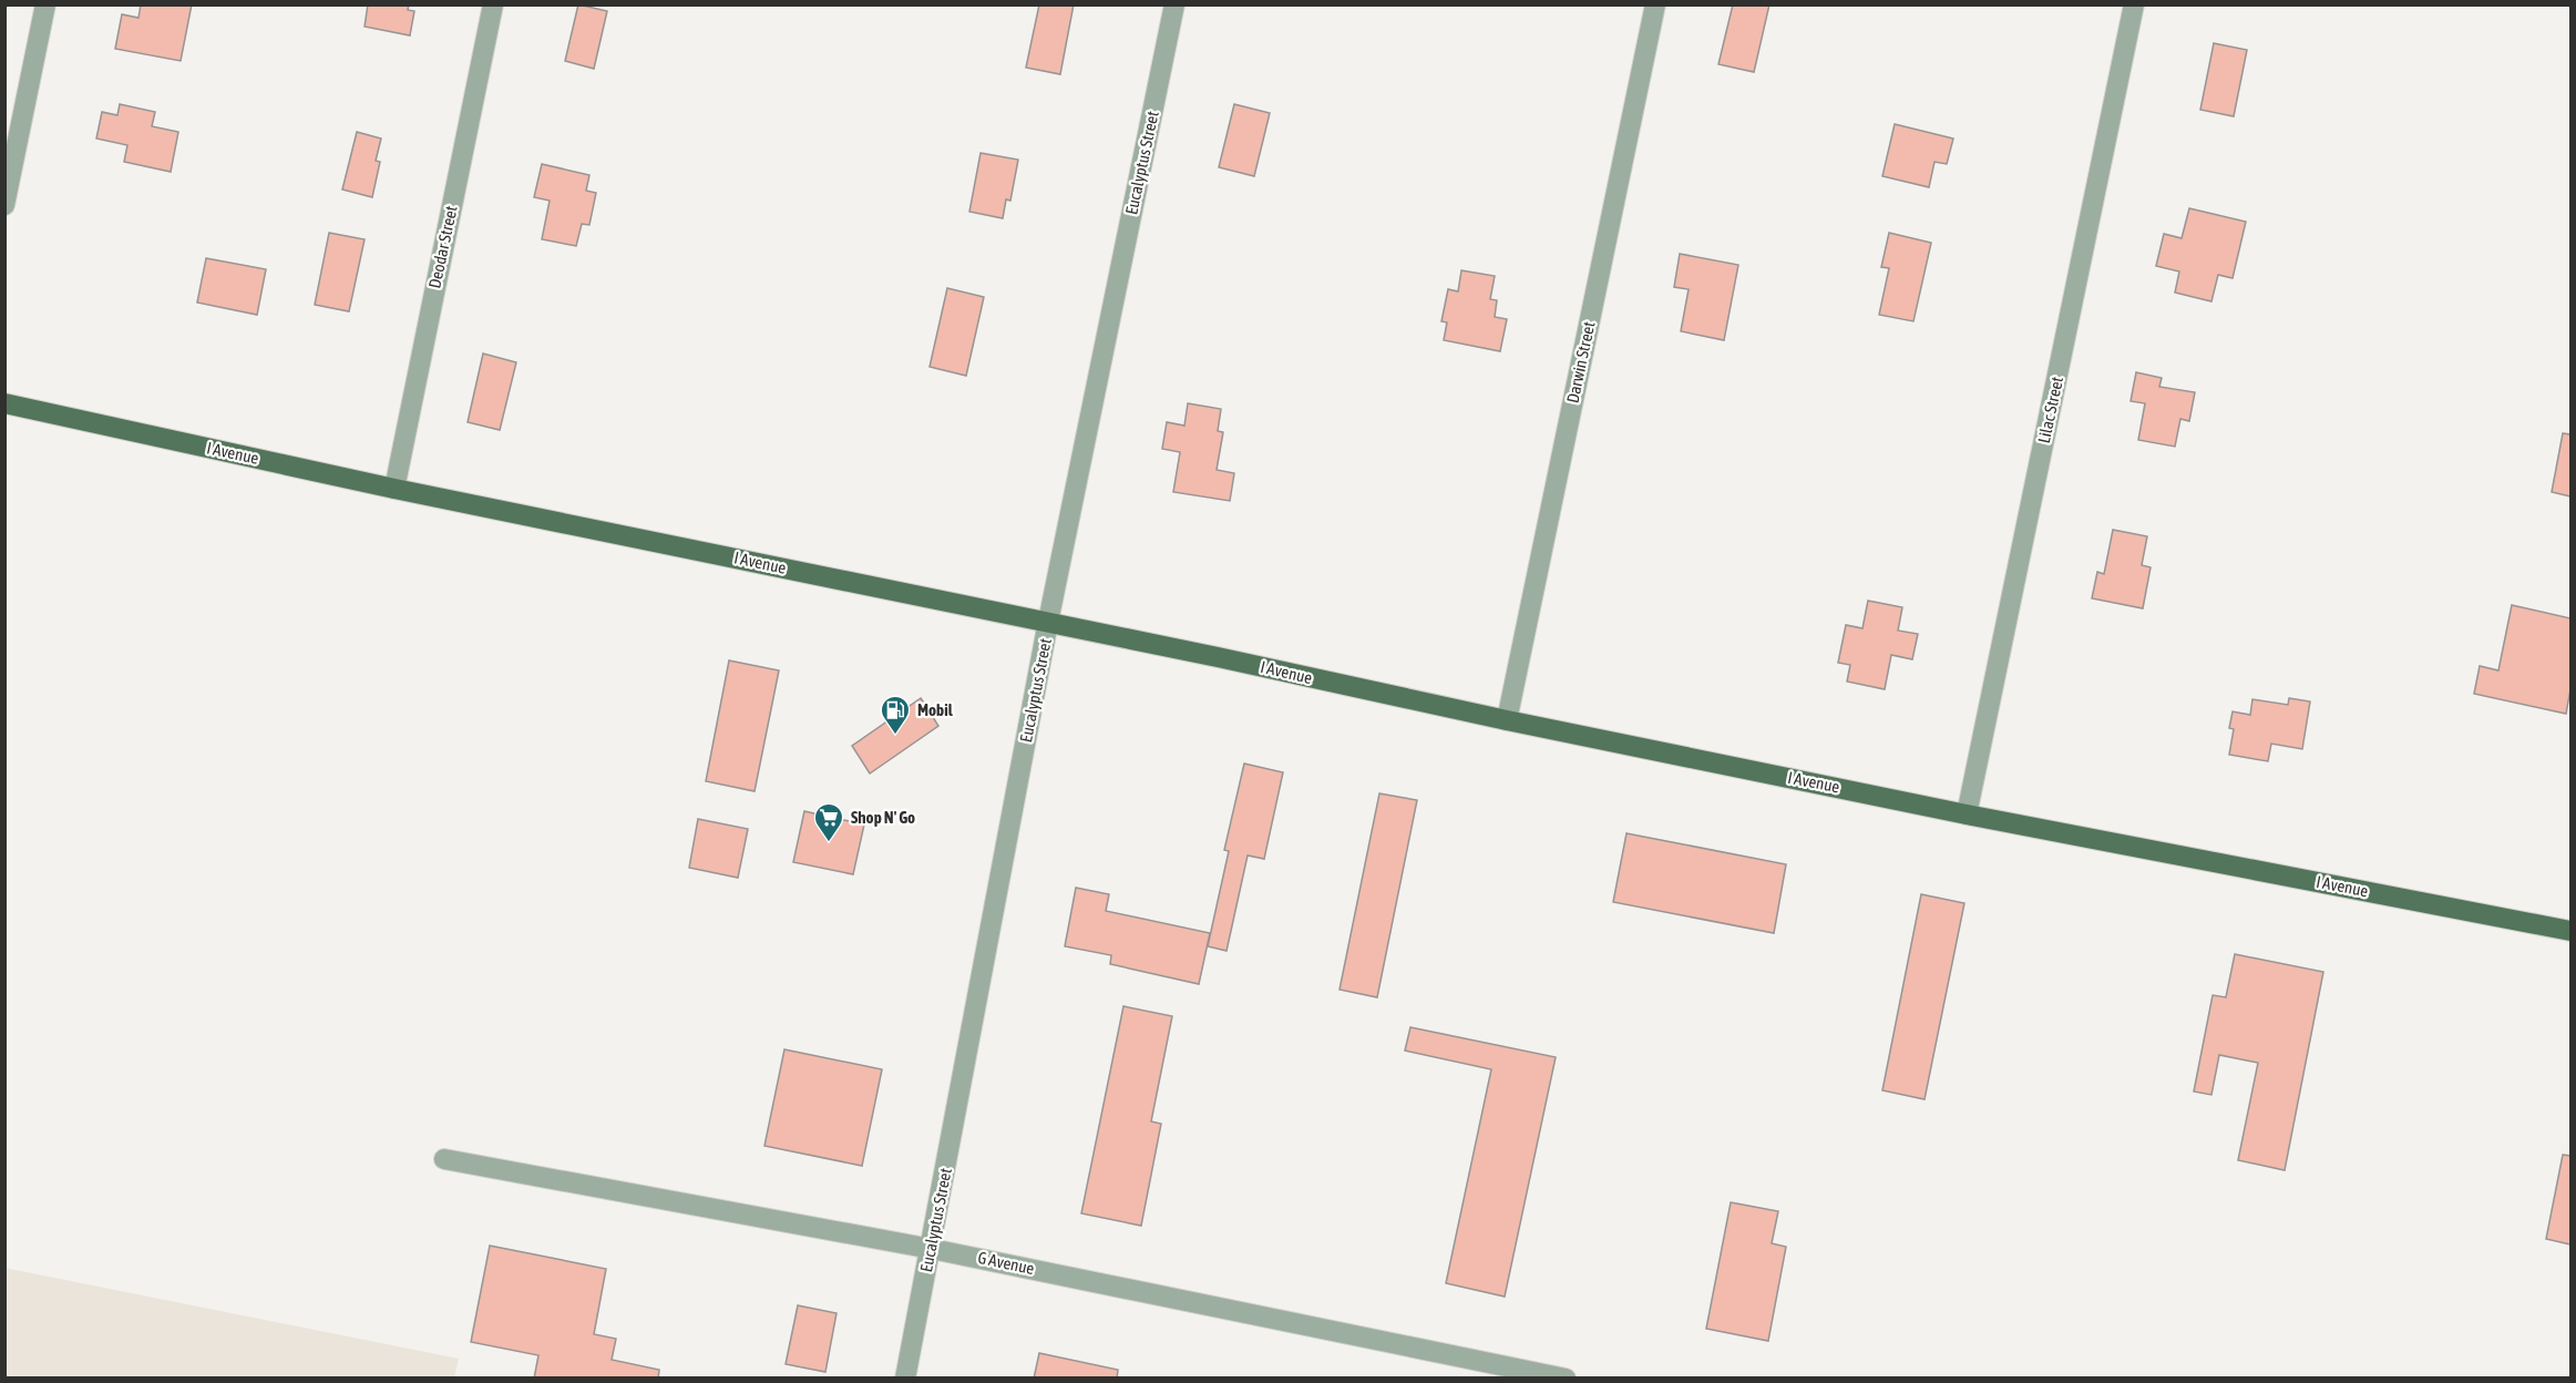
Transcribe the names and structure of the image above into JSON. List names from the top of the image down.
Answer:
{
  "streets": {
    "main road": ["I Avenue"],
    "street": [
      "Eucalyptus Street",
      "Deodar Street",
      "Darwin Street",
      "Lilac Street",
      "G Avenue"
    ]
  },
  "crossings": [
    ["Eucalyptus Street", "I Avenue"],
    ["Eucalyptus Street", "G Avenue"],
    ["Deodar Street", "I Avenue"],
    ["Darwin Street", "I Avenue"],
    ["Lilac Street", "I Avenue"]
  ],
  "places": {
    "fuel station": ["Mobil"],
    "supermarket": ["Shop N' Go"]
  }
}
